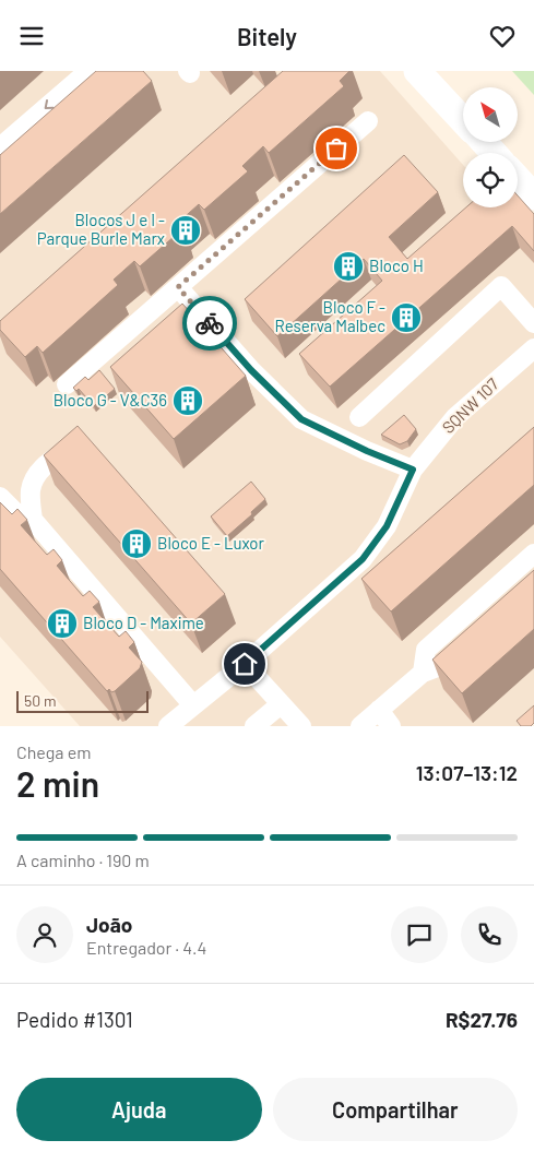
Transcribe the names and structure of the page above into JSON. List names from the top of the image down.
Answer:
{
  "streets": {
    "street": ["SQNW 107"]
  },
  "places": {
    "building": [
      "Blocos J e I - Parque Burle Marx",
      "Bloco H",
      "Bloco F - Reserva Malbec",
      "Bloco G - V&C36",
      "Bloco E - Luxor",
      "Bloco D - Maxime"
    ]
  },
  "scale_bar": "50 m",
  "north": "top left",
  "page": {
    "header": "Bitely",
    "scale": "50 m",
    "heading": ["2 min", "Chega em", "13:07–13:12"],
    "panel": [
      "João",
      "Entregador · 4.4",
      "Pedido #1301",
      "R$27.76"
    ],
    "bar": "A caminho · 190 m",
    "buttons": ["Ajuda", "Compartilhar"]
  }
}
